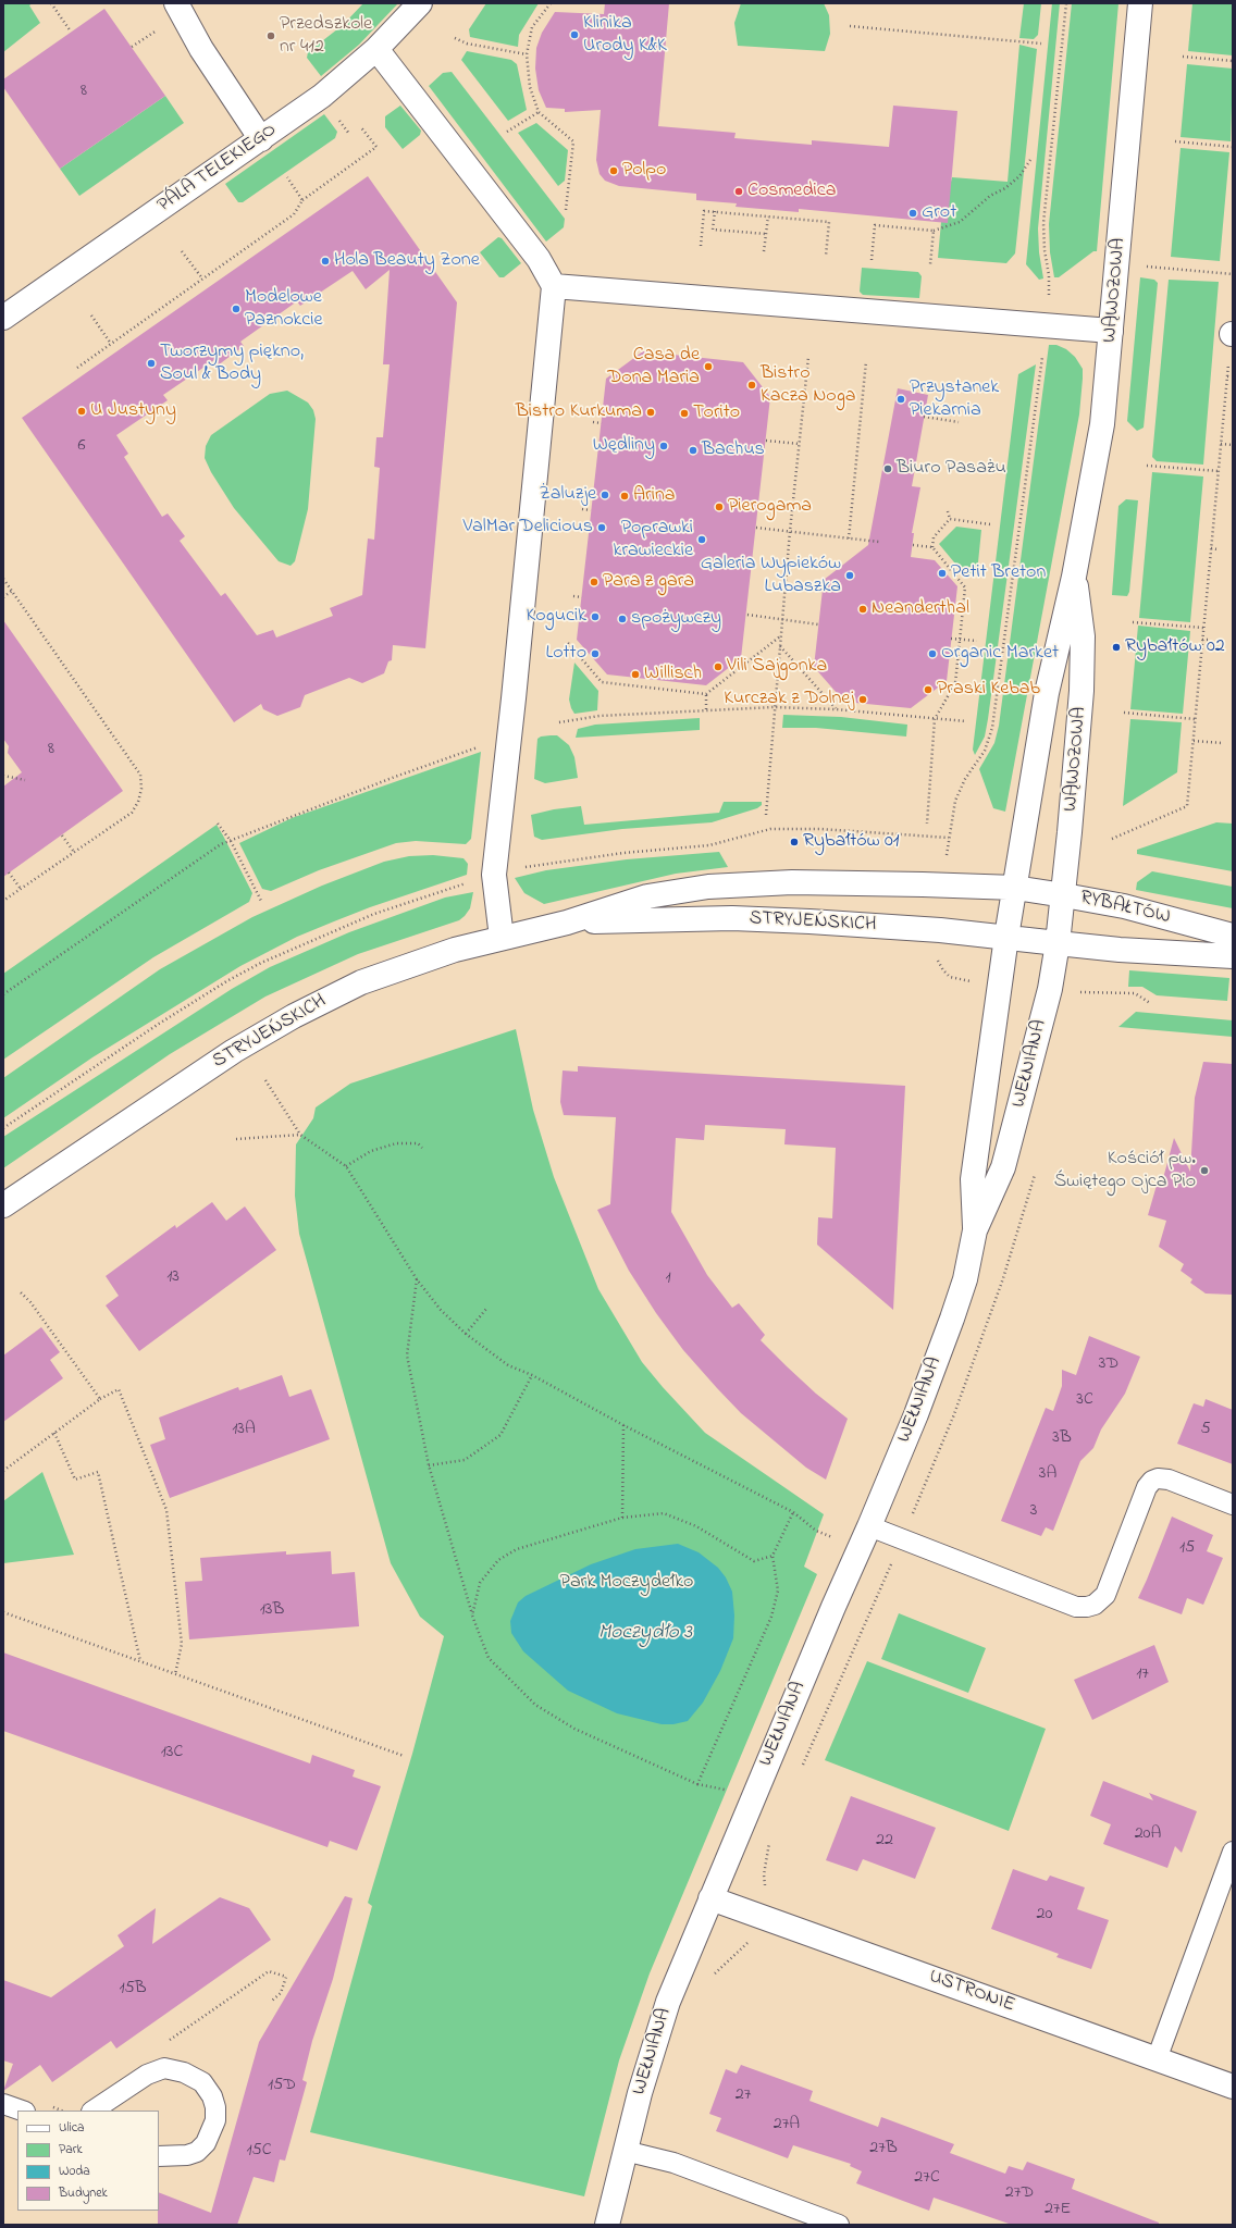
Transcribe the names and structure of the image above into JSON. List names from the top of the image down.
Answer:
{
  "streets": {
    "street": [
      "PÁLA TELEKIEGO",
      "WĄWOZOWA",
      "RYBAŁTÓW",
      "STRYJEŃSKICH",
      "WEŁNIANA",
      "USTRONIE"
    ]
  },
  "crossings": [
    ["WĄWOZOWA", "RYBAŁTÓW"],
    ["WĄWOZOWA", "STRYJEŃSKICH"],
    ["WĄWOZOWA", "WEŁNIANA"],
    ["RYBAŁTÓW", "STRYJEŃSKICH"],
    ["RYBAŁTÓW", "WEŁNIANA"],
    ["STRYJEŃSKICH", "WEŁNIANA"],
    ["WEŁNIANA", "USTRONIE"]
  ],
  "water": ["Moczydło 3"],
  "parks": ["Park Moczydełko"],
  "places": [
    "Klinika Urody K&K",
    "Przedszkole nr 412",
    "Polpo",
    "Cosmedica",
    "Grot",
    "Hola Beauty Zone",
    "Modelowe Paznokcie",
    "Tworzymy piękno, Soul & Body",
    "Casa de Dona Maria",
    "Bistro Kacza Noga",
    "Przystanek Piekarnia",
    "U Justyny",
    "Bistro Kurkuma",
    "Torito",
    "Wędliny",
    "Bachus",
    "Biuro Pasażu",
    "Żaluzje",
    "Arina",
    "Pierogama",
    "ValMar Delicious",
    "Poprawki krawieckie",
    "Petit Breton",
    "Galeria Wypieków Lubaszka",
    "Para z gara",
    "Neanderthal",
    "Kogucik",
    "spożywczy",
    "Rybałtów 02",
    "Lotto",
    "Organic Market",
    "Vili Sajgonka",
    "Willisch",
    "Praski Kebab",
    "Kurczak z Dolnej",
    "Rybałtów 01",
    "Kościół pw. Świętego Ojca Pio"
  ],
  "house_numbers": [
    "8",
    "6",
    "8",
    "13",
    "1",
    "3D",
    "3C",
    "13A",
    "5",
    "3B",
    "3A",
    "3",
    "15",
    "13B",
    "17",
    "13C",
    "20A",
    "22",
    "20",
    "15B",
    "15D",
    "27",
    "27A",
    "27B",
    "15C",
    "27C",
    "27D",
    "27E"
  ],
  "legend": [
    "Ulica",
    "Park",
    "Woda",
    "Budynek"
  ]
}
